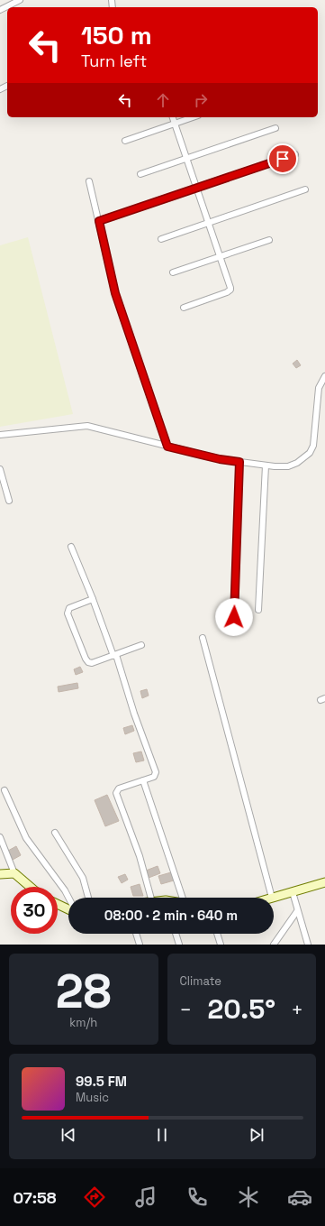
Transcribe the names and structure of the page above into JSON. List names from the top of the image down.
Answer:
{
  "page": {
    "turn": ["150 m", "Turn left"],
    "limit": "30",
    "trip": "08:00 · 2 min · 640 m",
    "tile": [
      ["28", "km/h"],
      "Climate"
    ],
    "heat": ["−", "20.5°", "+"],
    "song": ["99.5 FM", "Music"],
    "tabs": "07:58"
  }
}
